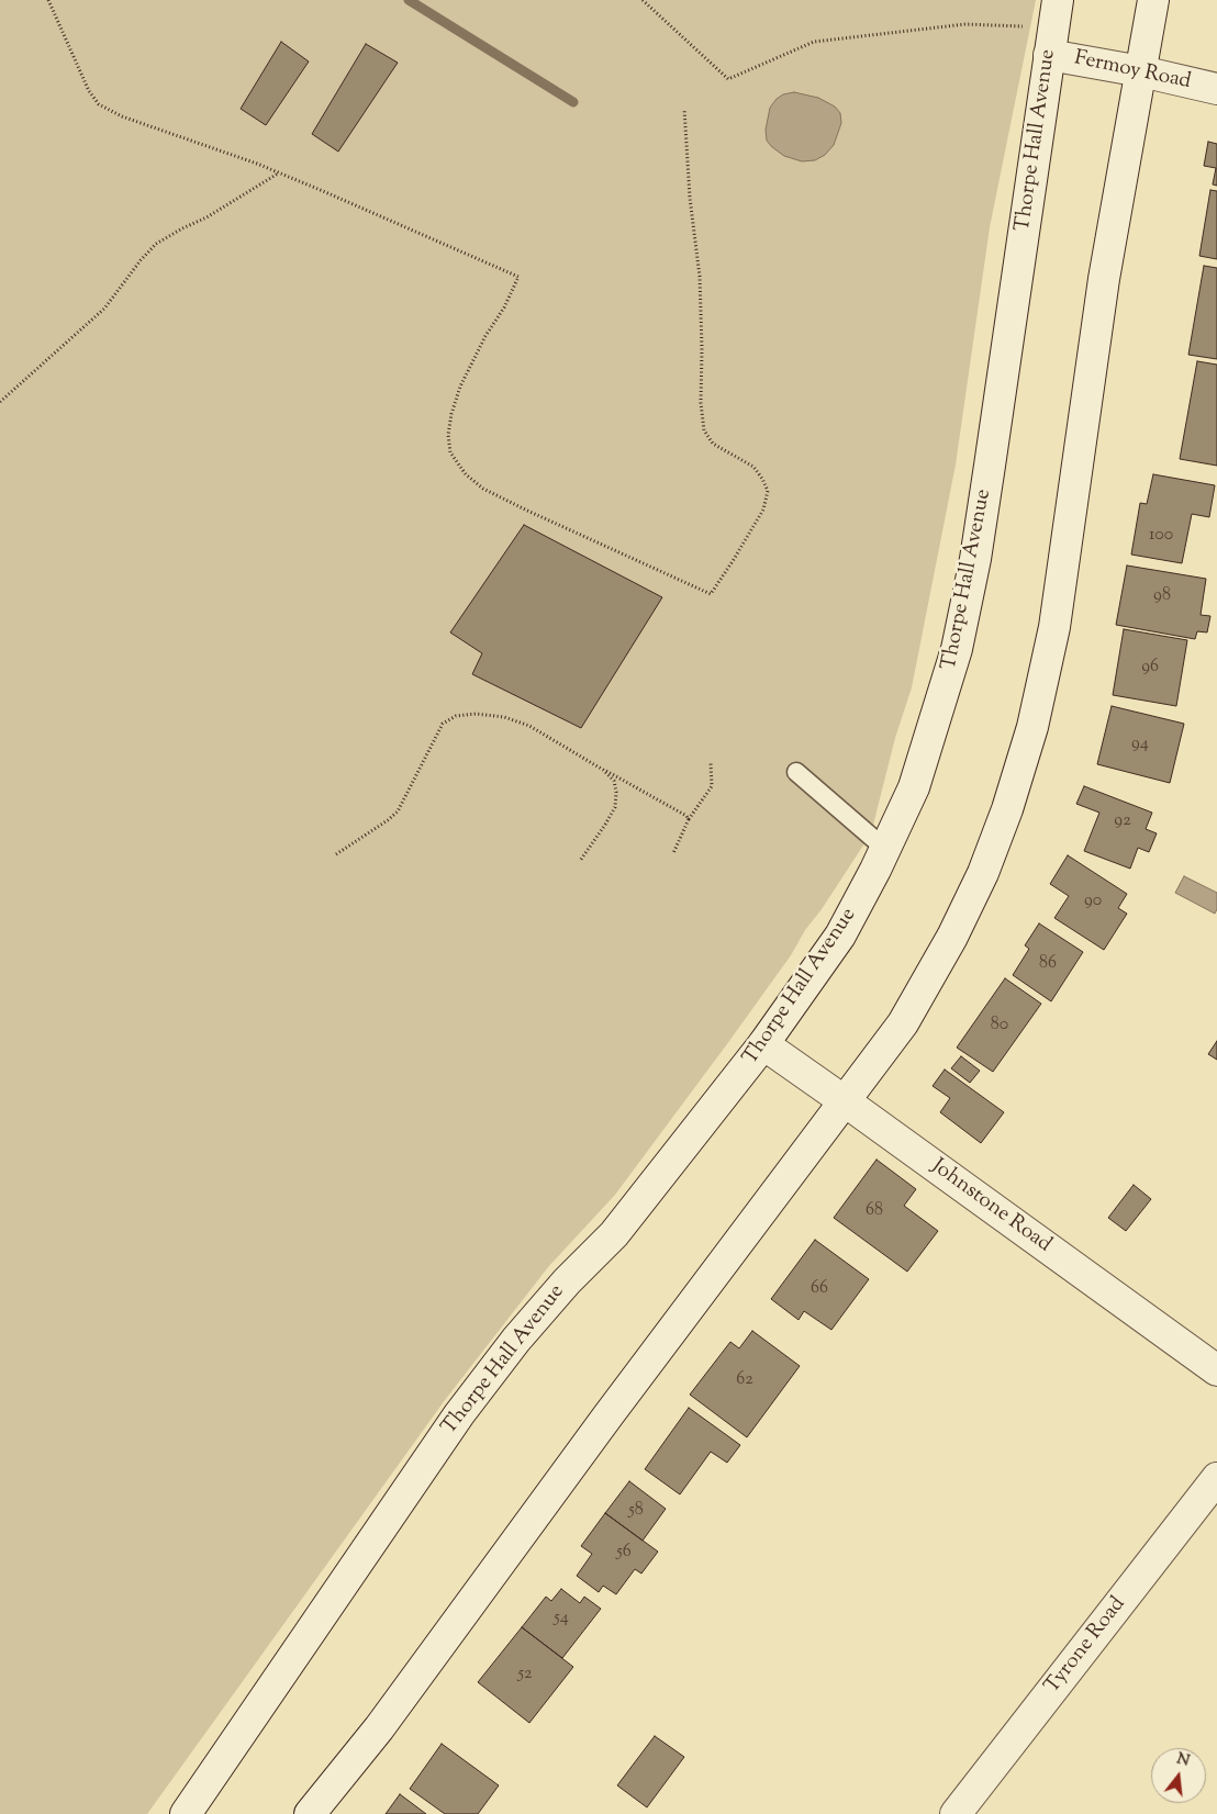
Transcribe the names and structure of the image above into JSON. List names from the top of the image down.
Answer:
{
  "streets": {
    "street": [
      "Fermoy Road",
      "Thorpe Hall Avenue",
      "Johnstone Road",
      "Tyrone Road"
    ]
  },
  "crossings": [
    ["Fermoy Road", "Thorpe Hall Avenue"],
    ["Thorpe Hall Avenue", "Johnstone Road"]
  ],
  "house_numbers": [
    "100",
    "98",
    "96",
    "94",
    "92",
    "90",
    "86",
    "80",
    "68",
    "66",
    "62",
    "58",
    "56",
    "54",
    "52"
  ],
  "north": "top"
}
